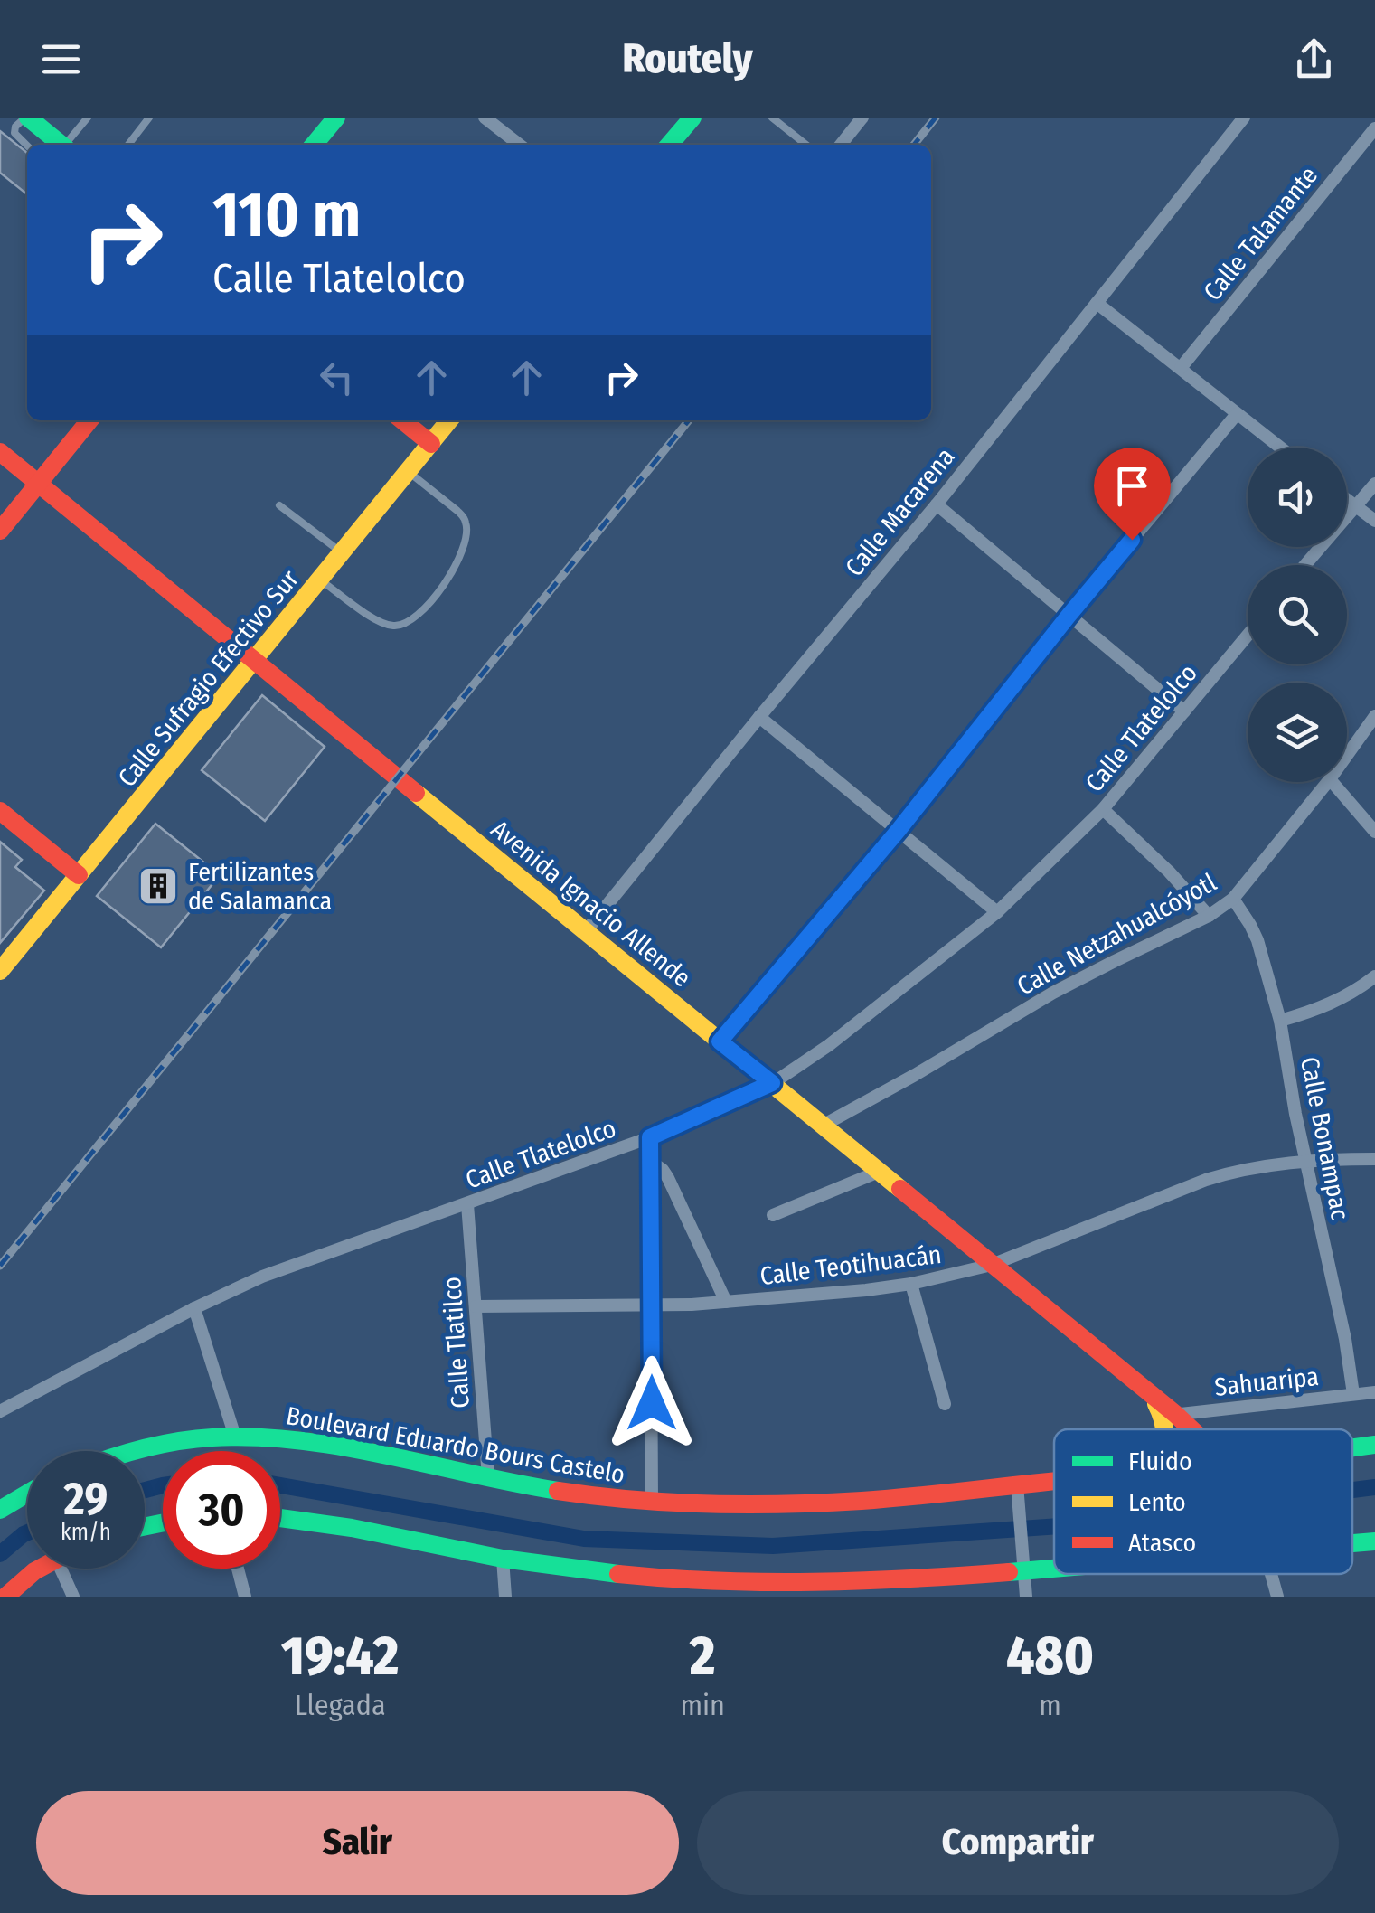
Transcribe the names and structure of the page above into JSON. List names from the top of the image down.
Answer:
{
  "streets": {
    "street": [
      "Calle Talamante",
      "Calle Macarena",
      "Calle Sufragio Efectivo Sur",
      "Calle Tlatelolco",
      "Avenida Ignacio Allende",
      "Calle Netzahualcóyotl",
      "Calle Bonampac",
      "Calle Teotihuacán",
      "Calle Tlatilco",
      "Sahuaripa",
      "Boulevard Eduardo Bours Castelo"
    ]
  },
  "crossings": [
    ["Calle Macarena", "Avenida Ignacio Allende"],
    ["Calle Sufragio Efectivo Sur", "Avenida Ignacio Allende"],
    ["Calle Tlatelolco", "Avenida Ignacio Allende"],
    ["Calle Tlatelolco", "Calle Tlatilco"],
    ["Avenida Ignacio Allende", "Calle Netzahualcóyotl"],
    ["Avenida Ignacio Allende", "Calle Teotihuacán"],
    ["Avenida Ignacio Allende", "Sahuaripa"],
    ["Calle Netzahualcóyotl", "Calle Bonampac"],
    ["Calle Bonampac", "Calle Teotihuacán"],
    ["Calle Bonampac", "Sahuaripa"],
    ["Calle Teotihuacán", "Calle Tlatilco"],
    ["Calle Tlatilco", "Boulevard Eduardo Bours Castelo"]
  ],
  "places": {
    "building": ["Fertilizantes de Salamanca"]
  },
  "legend": ["Fluido", "Lento", "Atasco"],
  "page": {
    "header": "Routely",
    "turn": ["110 m", "Calle Tlatelolco"],
    "speed": "29 km/h",
    "limit": "30",
    "eta": [
      "19:42",
      "Llegada",
      "2",
      "min",
      "480",
      "m"
    ],
    "buttons": ["Salir", "Compartir"]
  }
}
